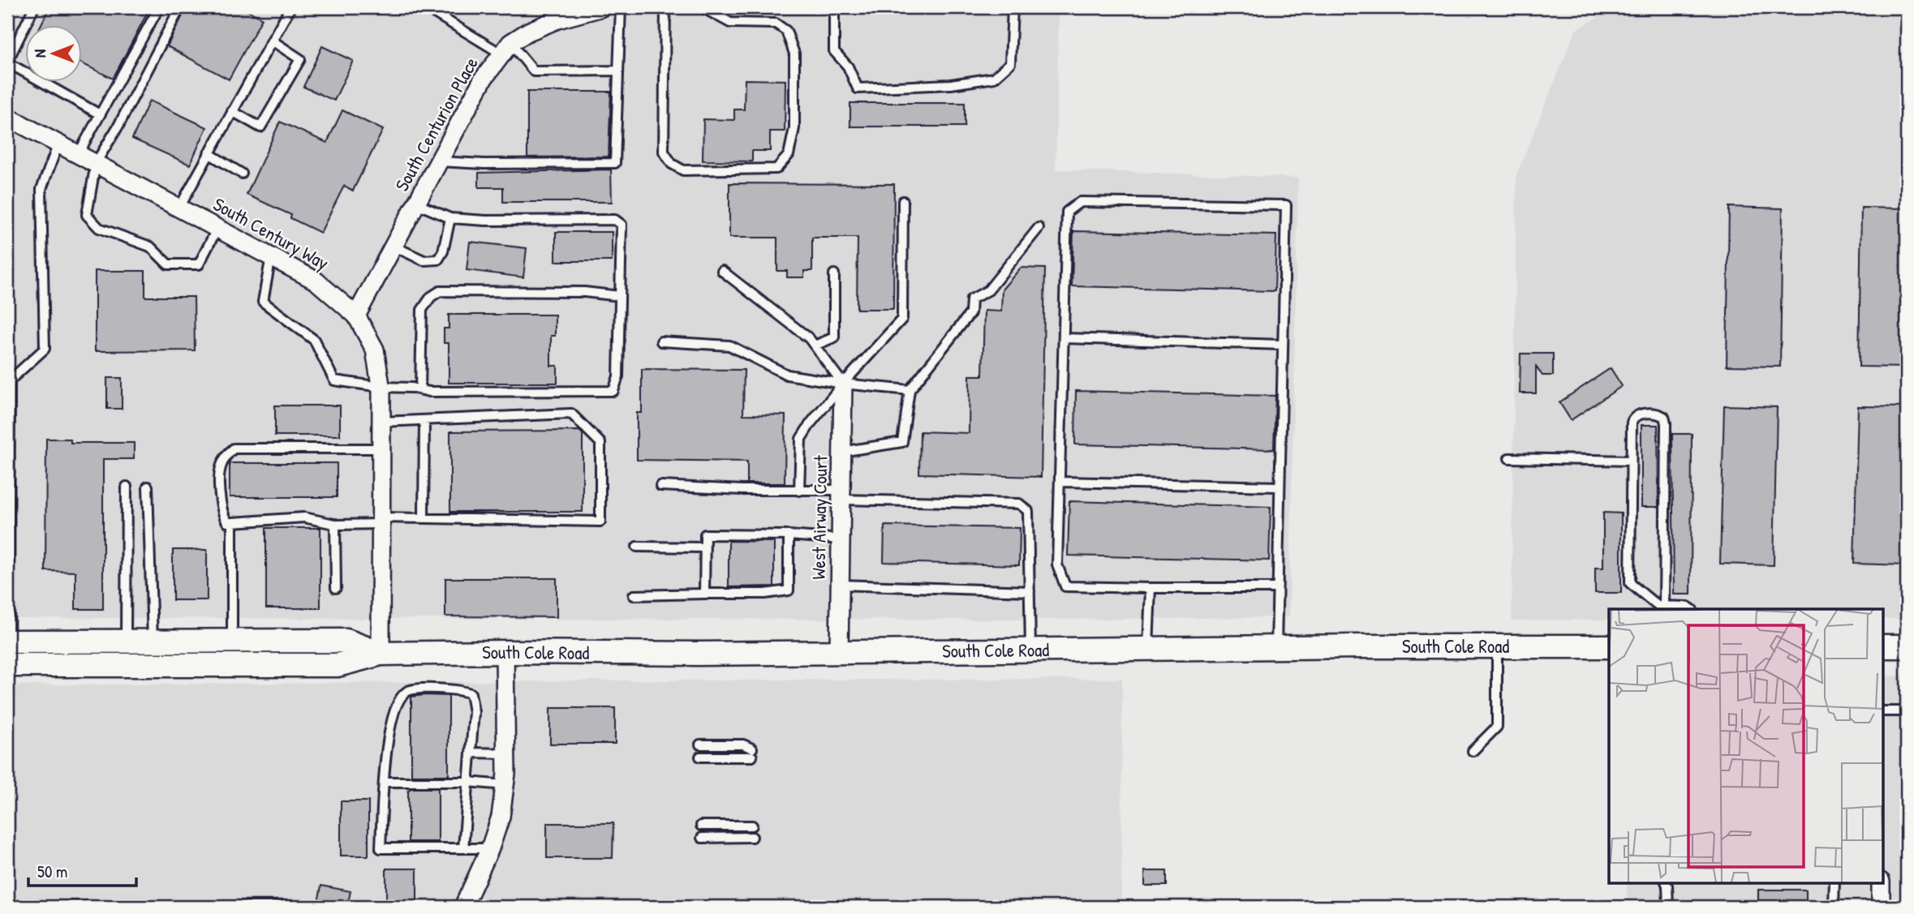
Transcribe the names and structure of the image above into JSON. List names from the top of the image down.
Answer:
{
  "streets": {
    "main road": ["South Cole Road"],
    "street": ["South Centurion Place", "South Century Way", "West Airway Court"]
  },
  "crossings": [
    ["South Centurion Place", "South Century Way"],
    ["South Century Way", "South Cole Road"],
    ["West Airway Court", "South Cole Road"]
  ],
  "scale_bar": "50 m",
  "north": "left"
}
